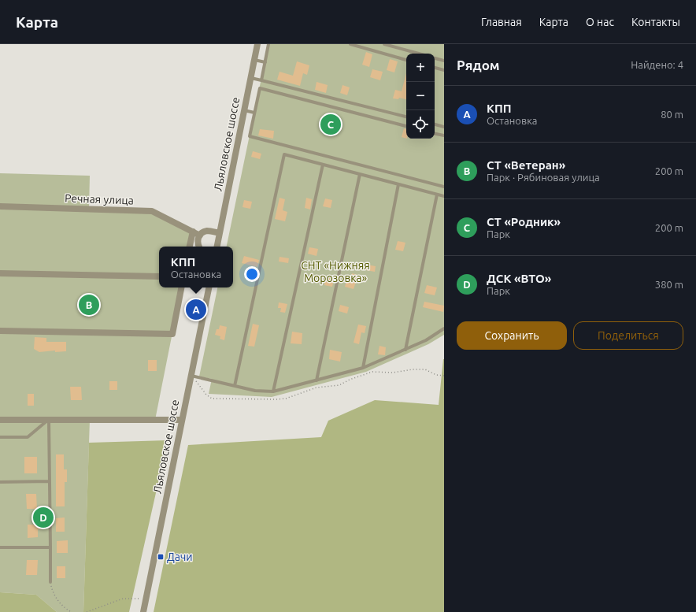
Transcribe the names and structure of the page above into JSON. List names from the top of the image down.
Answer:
{
  "streets": {
    "street": ["Льяловское шоссе", "Речная улица"]
  },
  "parks": ["СНТ «Нижняя Морозовка»"],
  "places": {
    "transit": ["Дачи"]
  },
  "page": {
    "header": "Карта",
    "nav": [
      "Главная",
      "Карта",
      "О нас",
      "Контакты"
    ],
    "heading": ["Рядом", "Найдено: 4"],
    "map_buttons": ["+", "−"],
    "list": [
      {
        "mark": "A",
        "name": "КПП",
        "note": "Остановка",
        "value": "80 m"
      },
      {
        "mark": "B",
        "name": "СТ «Ветеран»",
        "note": "Парк · Рябиновая улица",
        "value": "200 m"
      },
      {
        "mark": "C",
        "name": "СТ «Родник»",
        "note": "Парк",
        "value": "200 m"
      },
      {
        "mark": "D",
        "name": "ДСК «ВТО»",
        "note": "Парк",
        "value": "380 m"
      }
    ],
    "pins": [
      "C",
      "B",
      "A",
      "D"
    ],
    "popup": ["КПП", "Остановка"],
    "buttons": ["Сохранить", "Поделиться"]
  }
}
